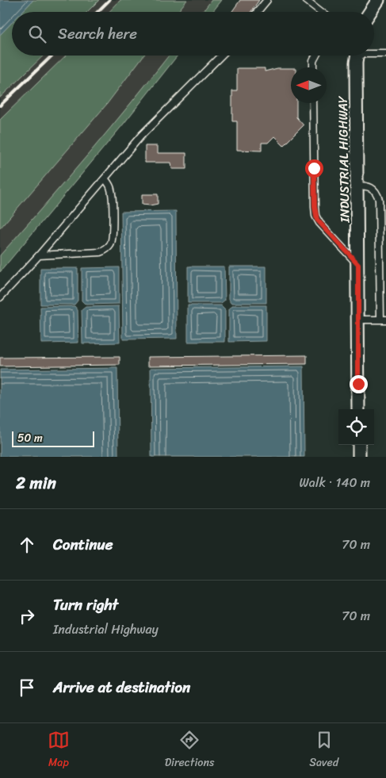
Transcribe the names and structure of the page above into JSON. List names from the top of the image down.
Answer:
{
  "streets": {
    "street": ["INDUSTRIAL HIGHWAY"]
  },
  "scale_bar": "50 m",
  "north": "left",
  "page": {
    "search": "Search here",
    "scale": "50 m",
    "heading": ["2 min", "Walk · 140 m"],
    "list": [
      ["Continue", "70 m"],
      ["Turn right", "Industrial Highway", "70 m"],
      "Arrive at destination"
    ],
    "nav": ["Map", "Directions", "Saved"]
  }
}
